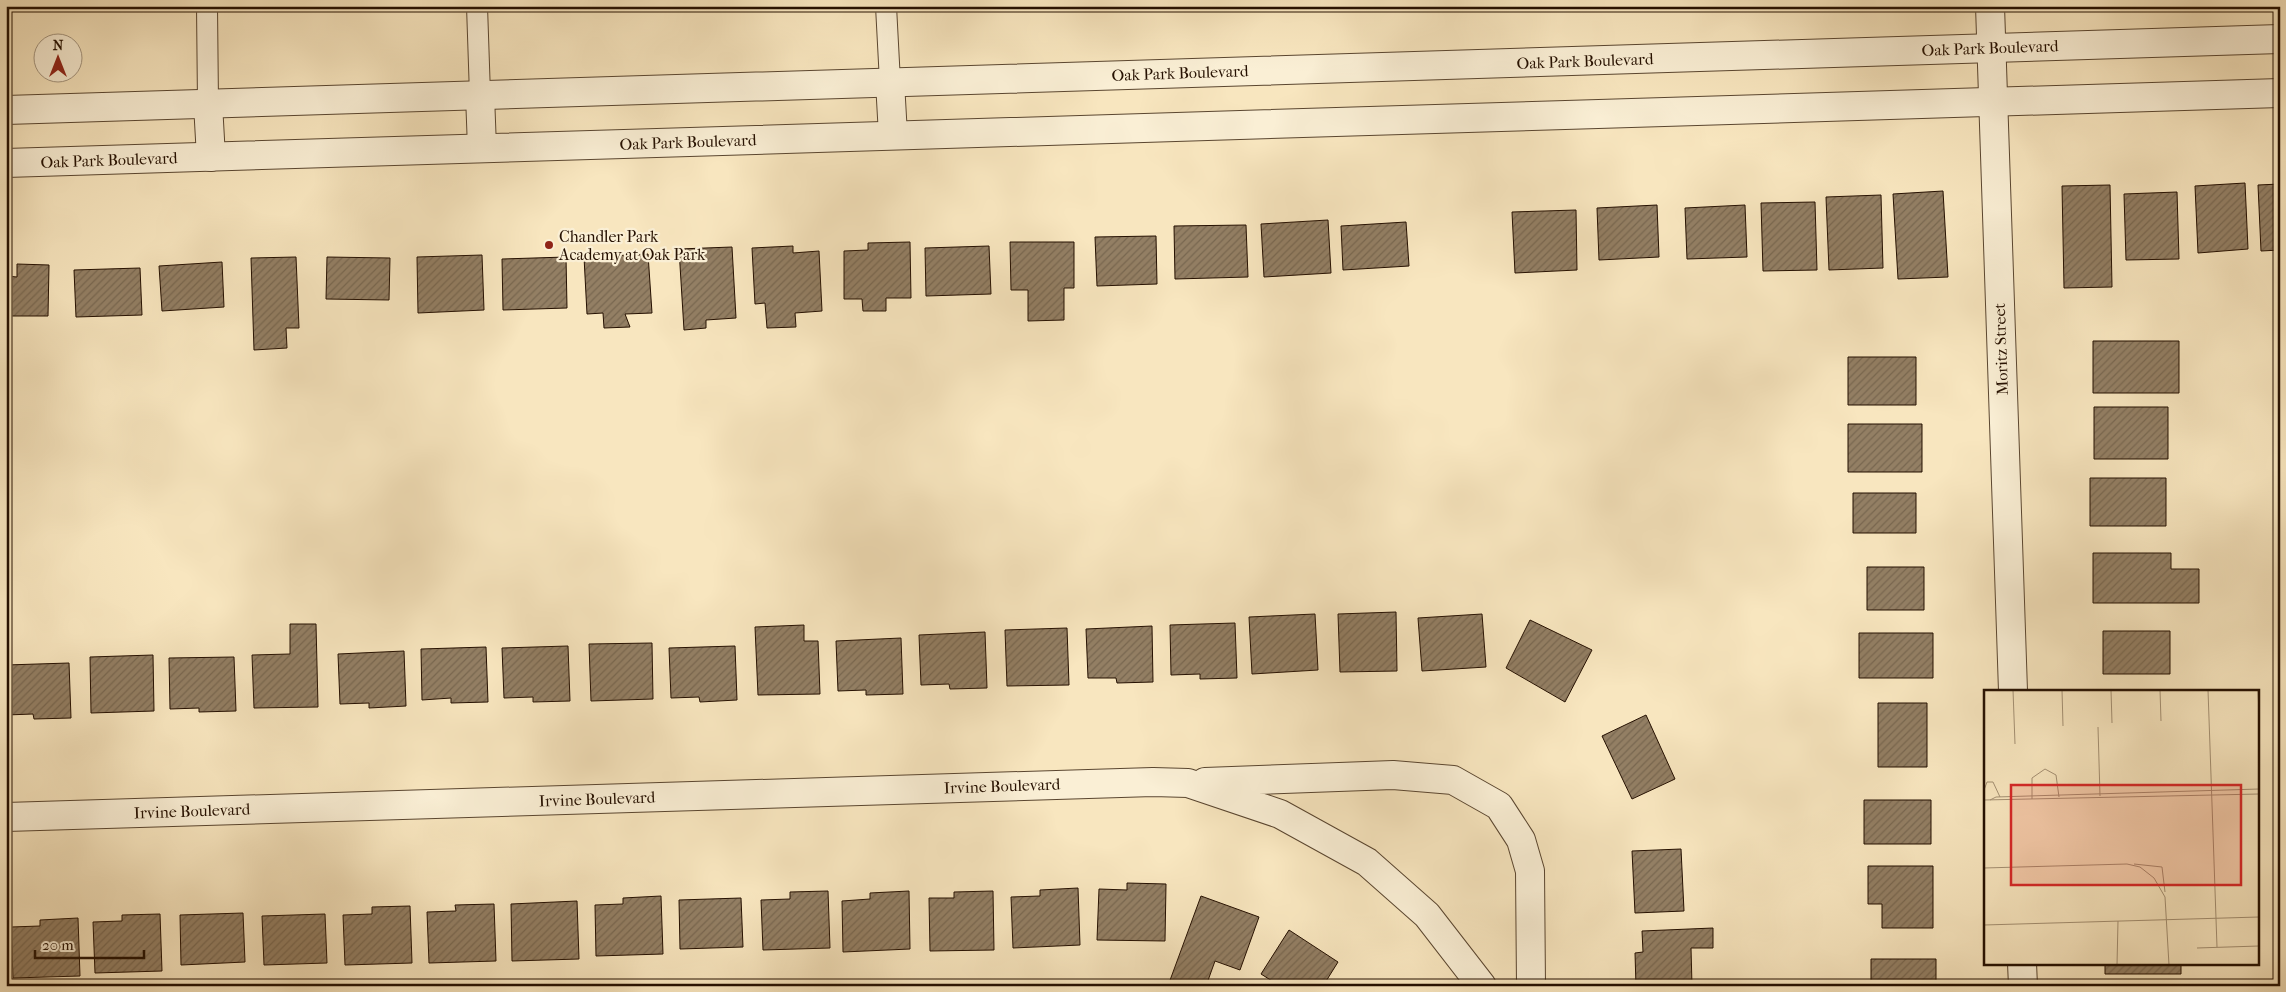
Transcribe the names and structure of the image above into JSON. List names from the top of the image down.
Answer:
{
  "streets": {
    "street": ["Oak Park Boulevard", "Moritz Street", "Irvine Boulevard"]
  },
  "crossings": [
    ["Oak Park Boulevard", "Moritz Street"]
  ],
  "places": ["Chandler Park Academy at Oak Park"],
  "scale_bar": "20 m",
  "north": "top"
}
